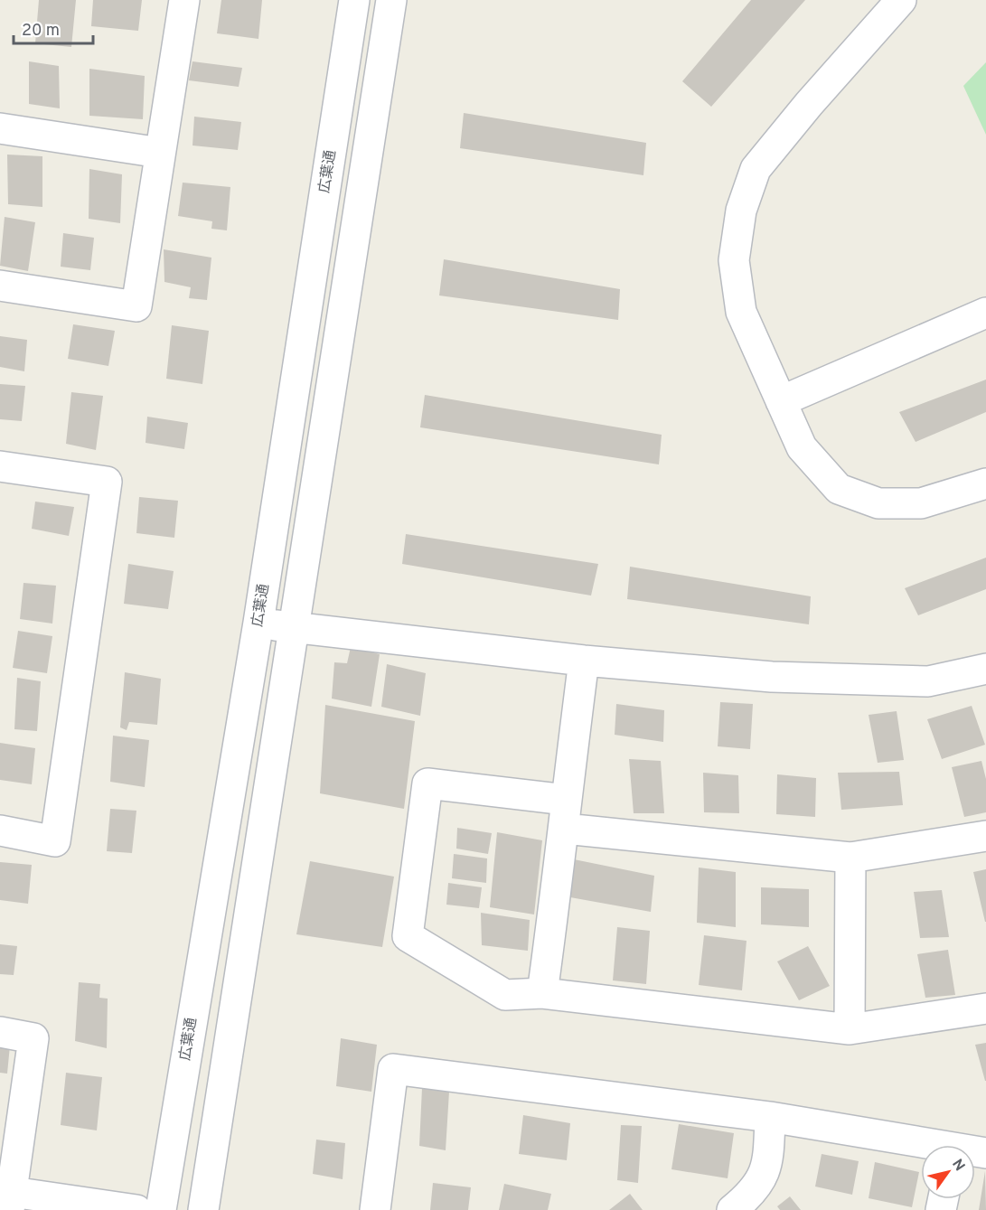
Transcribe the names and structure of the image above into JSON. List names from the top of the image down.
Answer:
{
  "streets": {
    "street": ["広葉通"]
  },
  "scale_bar": "20 m",
  "north": "top right"
}
